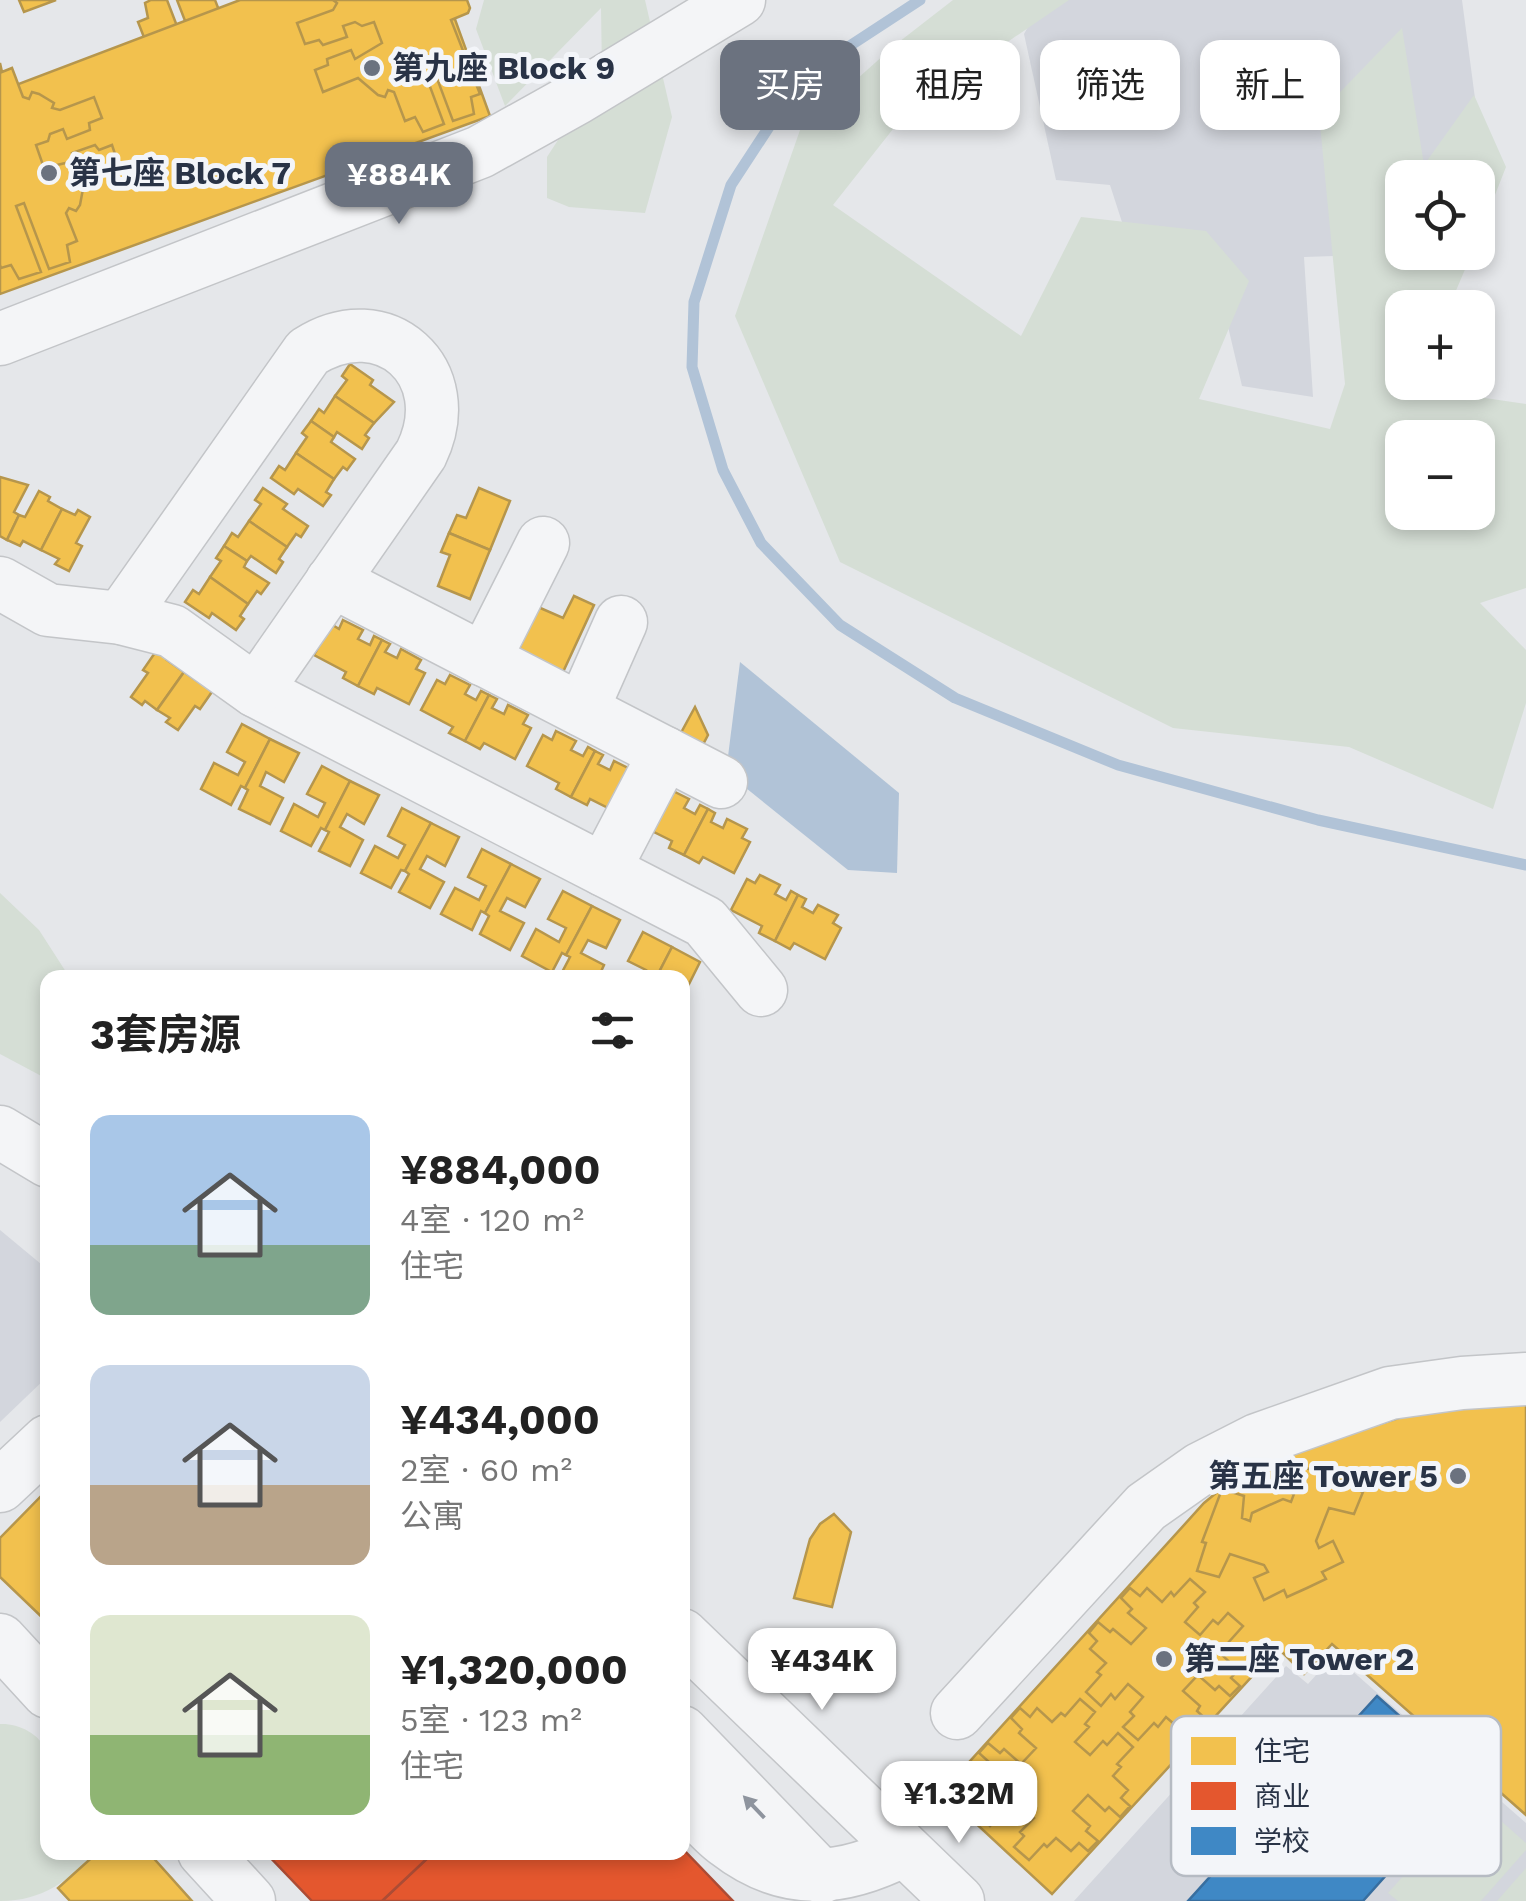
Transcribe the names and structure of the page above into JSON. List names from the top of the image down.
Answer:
{
  "places": [
    "第九座 Block 9",
    "第七座 Block 7",
    "第五座 Tower 5",
    "第二座 Tower 2"
  ],
  "legend": ["住宅", "商业", "学校"],
  "page": {
    "chip": [
      "买房",
      "租房",
      "筛选",
      "新上"
    ],
    "price": ["¥884K", "¥434K", "¥1.32M"],
    "map_buttons": ["+", "−"],
    "heading": "3套房源",
    "list": [
      {
        "name": "¥884,000",
        "note": "4室 · 120 m² · 住宅"
      },
      {
        "name": "¥434,000",
        "note": "2室 · 60 m² · 公寓"
      },
      {
        "name": "¥1,320,000",
        "note": "5室 · 123 m² · 住宅"
      }
    ]
  }
}
